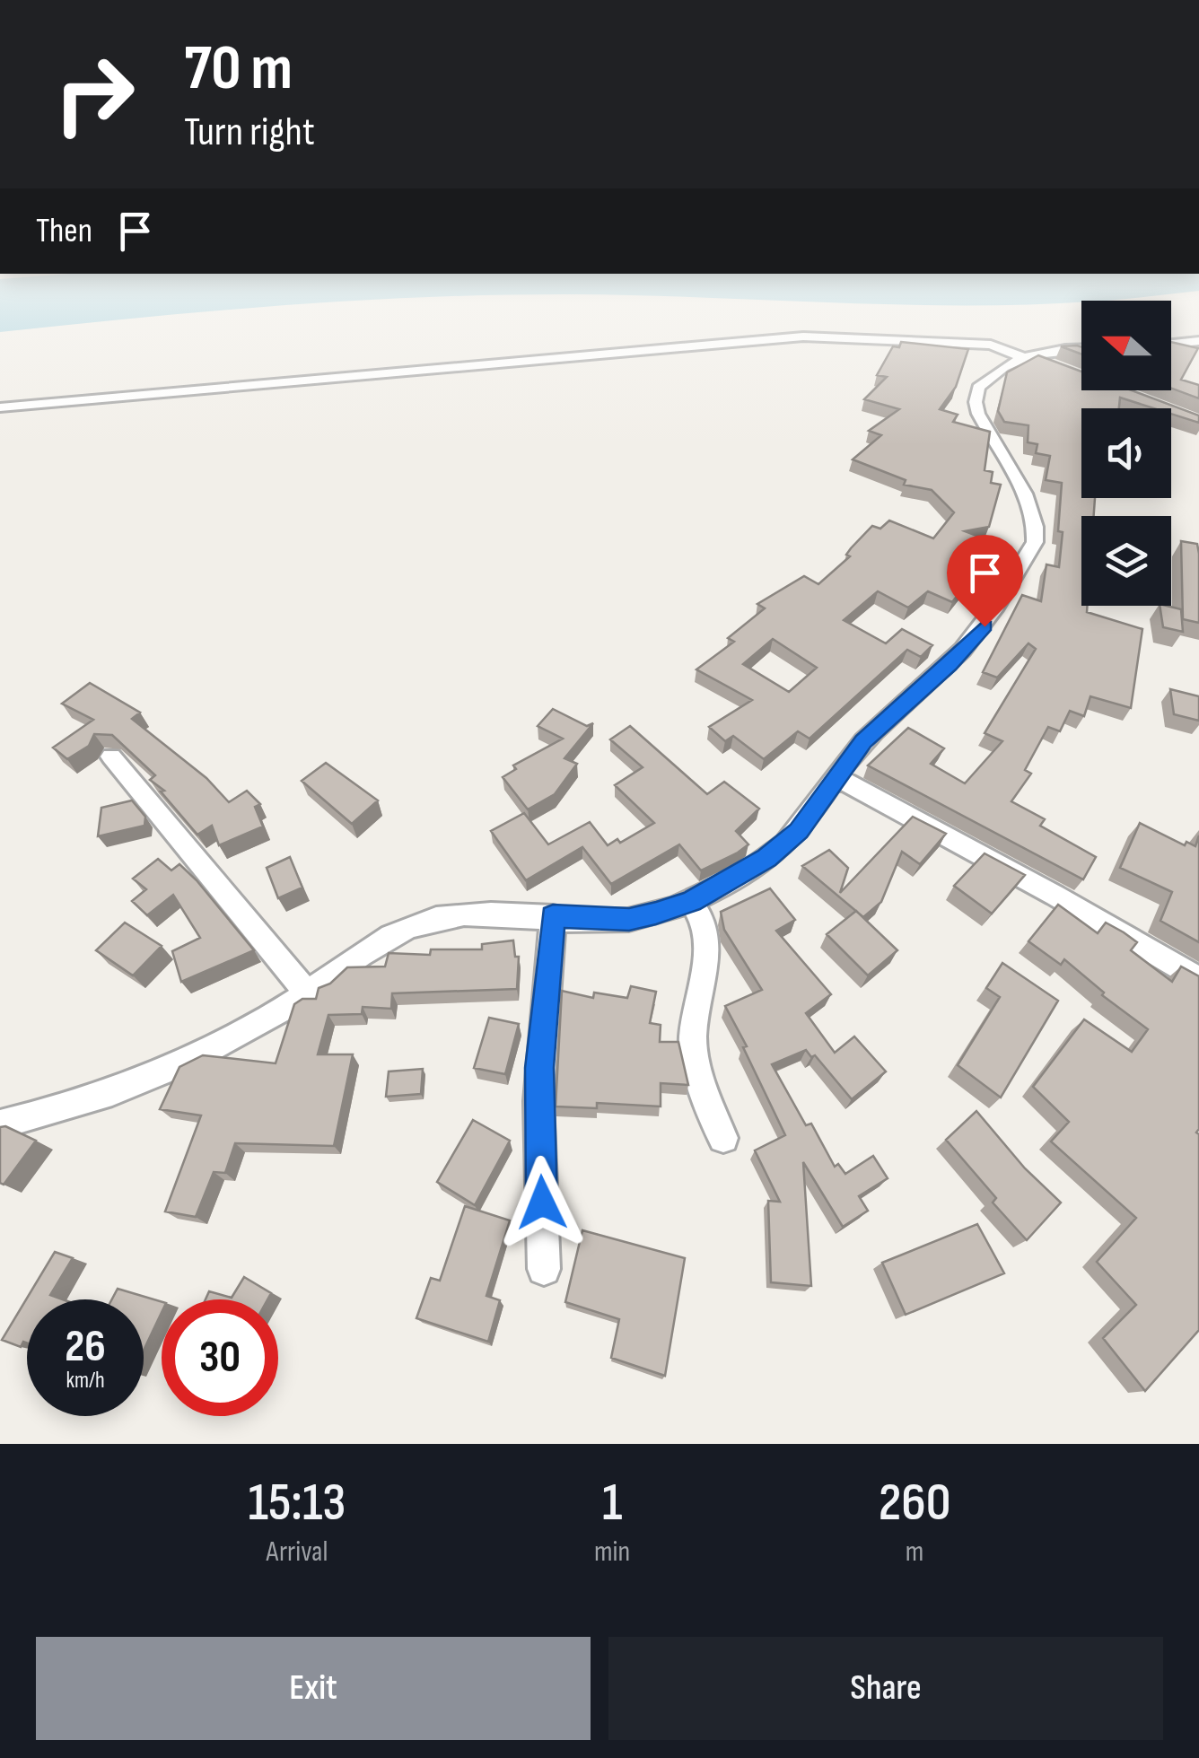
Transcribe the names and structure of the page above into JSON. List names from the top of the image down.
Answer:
{
  "north": "left",
  "page": {
    "turn": ["70 m", "Turn right"],
    "then": "Then",
    "speed": "26 km/h",
    "limit": "30",
    "eta": [
      "15:13",
      "Arrival",
      "1",
      "min",
      "260",
      "m"
    ],
    "buttons": ["Exit", "Share"]
  }
}
